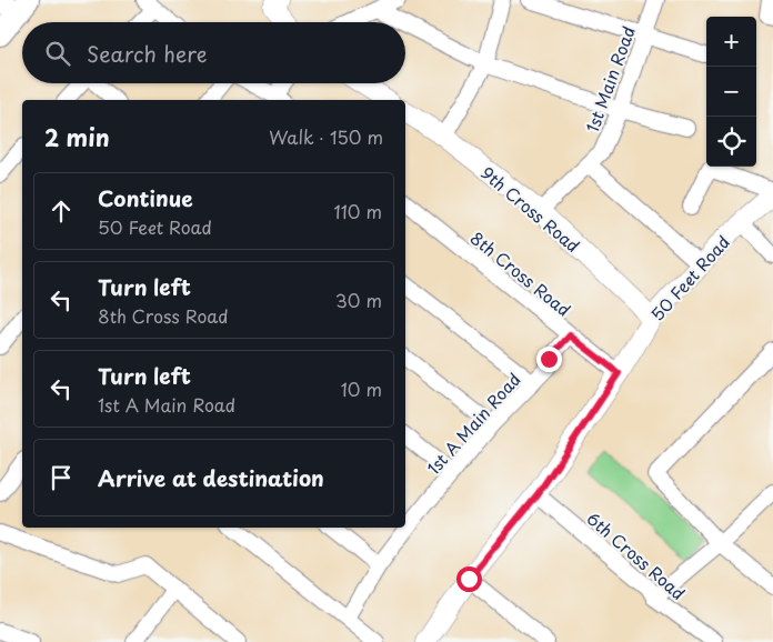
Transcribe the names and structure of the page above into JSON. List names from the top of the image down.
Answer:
{
  "streets": {
    "street": [
      "1st Main Road",
      "9th Cross Road",
      "8th Cross Road",
      "50 Feet Road",
      "1st A Main Road",
      "6th Cross Road"
    ]
  },
  "crossings": [
    ["1st Main Road", "9th Cross Road"],
    ["9th Cross Road", "50 Feet Road"],
    ["8th Cross Road", "50 Feet Road"],
    ["8th Cross Road", "1st A Main Road"],
    ["50 Feet Road", "6th Cross Road"]
  ],
  "page": {
    "map_buttons": ["+", "−"],
    "search": "Search here",
    "heading": ["2 min", "Walk · 150 m"],
    "list": [
      ["Continue", "50 Feet Road", "110 m"],
      ["Turn left", "8th Cross Road", "30 m"],
      ["Turn left", "1st A Main Road", "10 m"],
      "Arrive at destination"
    ]
  }
}
